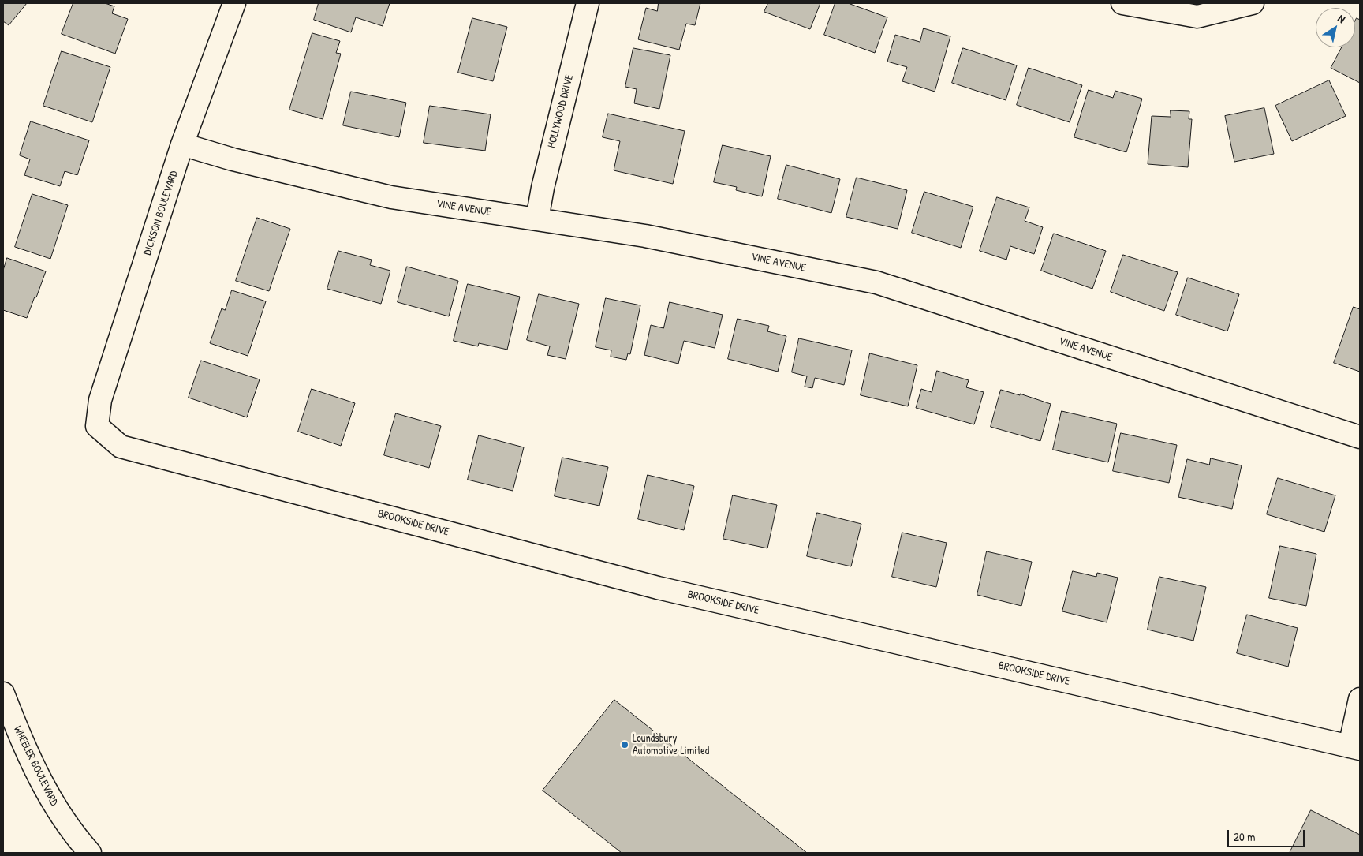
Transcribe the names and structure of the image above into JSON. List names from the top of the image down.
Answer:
{
  "streets": {
    "main road": [
      "HOLLYWOOD DRIVE",
      "VINE AVENUE",
      "DICKSON BOULEVARD",
      "BROOKSIDE DRIVE",
      "WHEELER BOULEVARD"
    ]
  },
  "crossings": [
    ["HOLLYWOOD DRIVE", "VINE AVENUE"],
    ["VINE AVENUE", "DICKSON BOULEVARD"],
    ["DICKSON BOULEVARD", "BROOKSIDE DRIVE"]
  ],
  "places": ["Loundsbury Automotive Limited"],
  "scale_bar": "20 m",
  "north": "top right"
}
